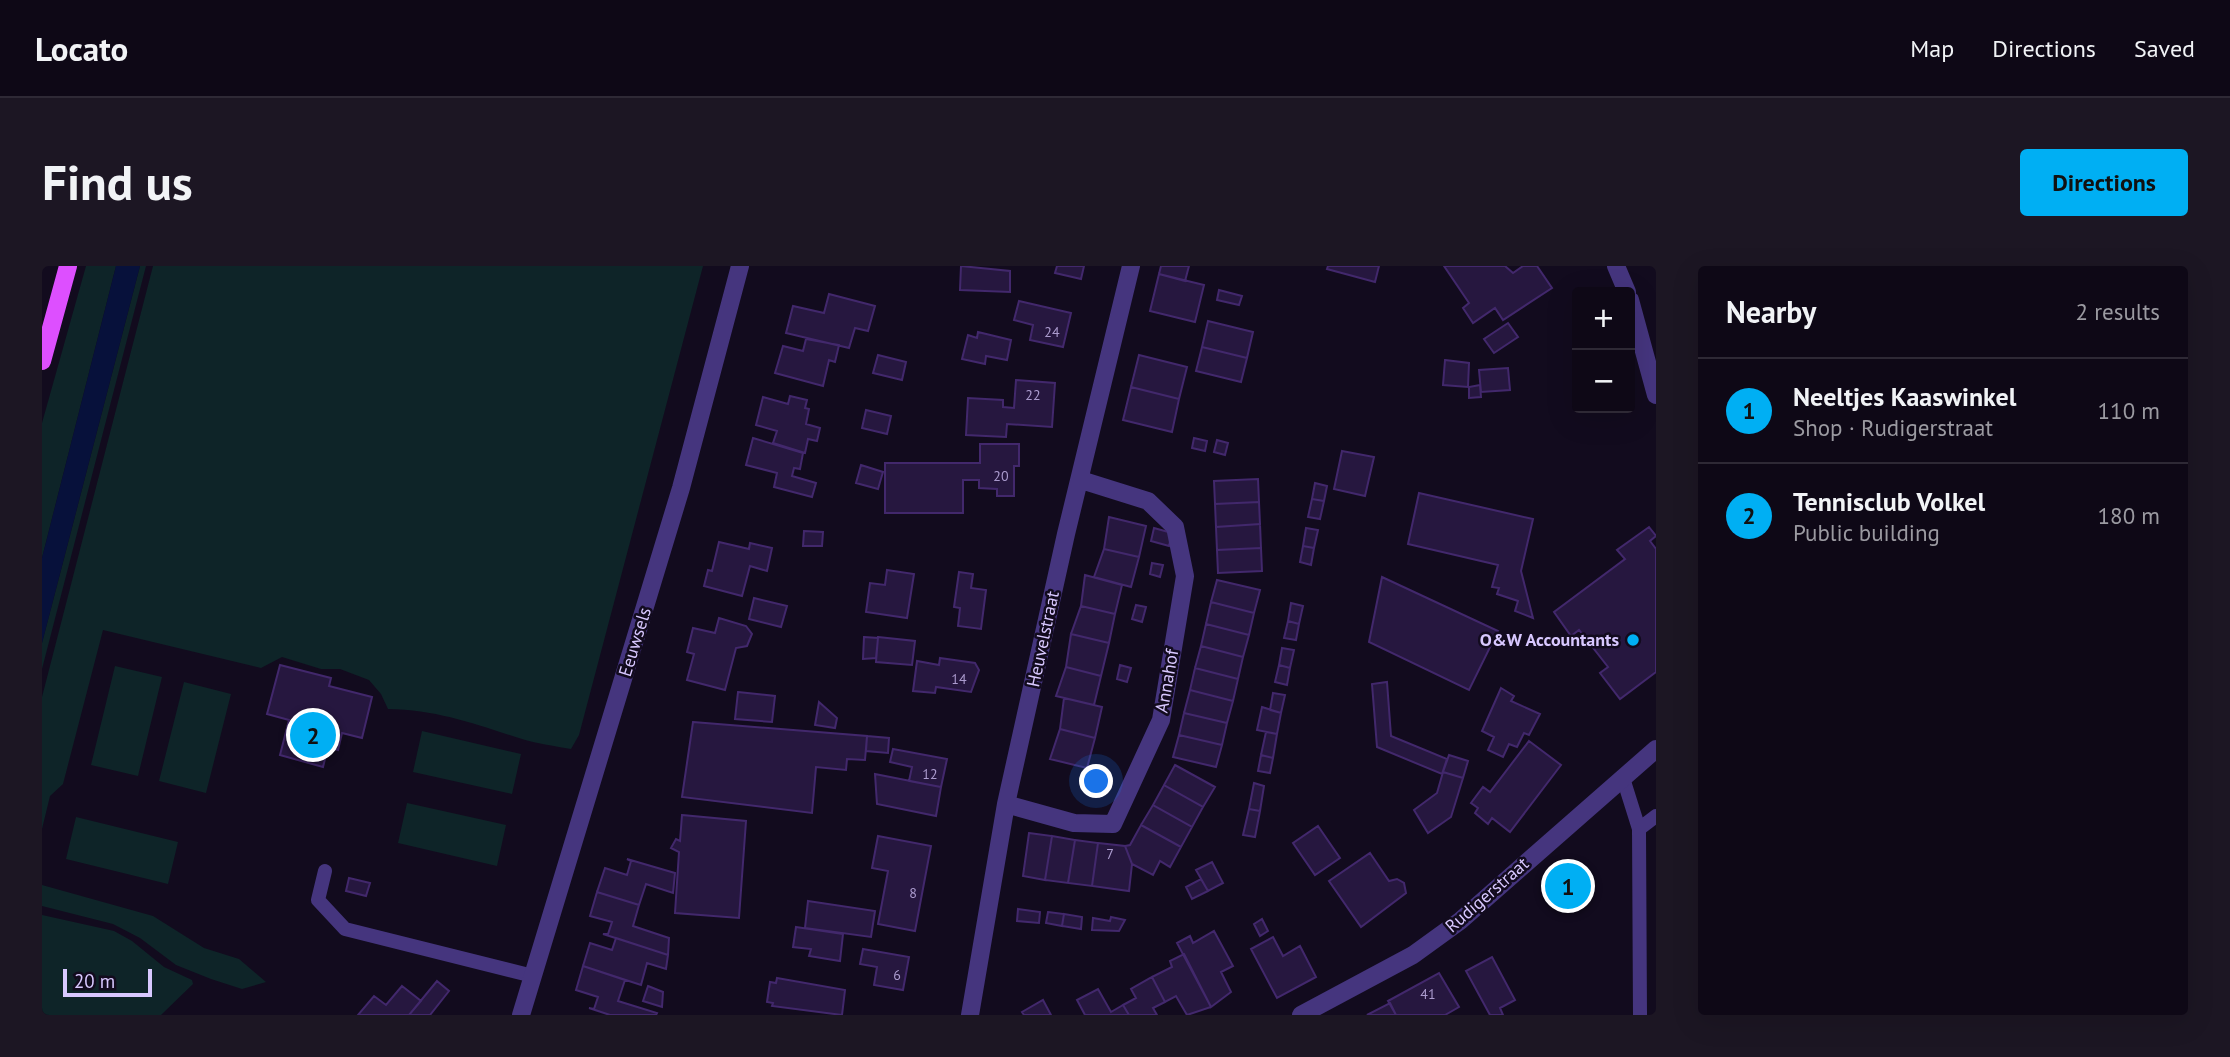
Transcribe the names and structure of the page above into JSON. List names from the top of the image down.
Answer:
{
  "streets": {
    "street": [
      "Heuvelstraat",
      "Eeuwsels",
      "Annahof",
      "Rudigerstraat"
    ]
  },
  "crossings": [
    ["Heuvelstraat", "Annahof"]
  ],
  "places": ["O&W Accountants"],
  "house_numbers": [
    "24",
    "22",
    "20",
    "14",
    "12",
    "7",
    "8",
    "6",
    "41"
  ],
  "scale_bar": "20 m",
  "page": {
    "header": "Locato",
    "nav": ["Map", "Directions", "Saved"],
    "buttons": "Directions",
    "title": "Find us",
    "heading": ["Nearby", "2 results"],
    "map_buttons": ["+", "−"],
    "list": [
      {
        "mark": "1",
        "name": "Neeltjes Kaaswinkel",
        "note": "Shop · Rudigerstraat",
        "value": "110 m"
      },
      {
        "mark": "2",
        "name": "Tennisclub Volkel",
        "note": "Public building",
        "value": "180 m"
      }
    ],
    "pins": ["2", "1"],
    "scale": "20 m"
  }
}
